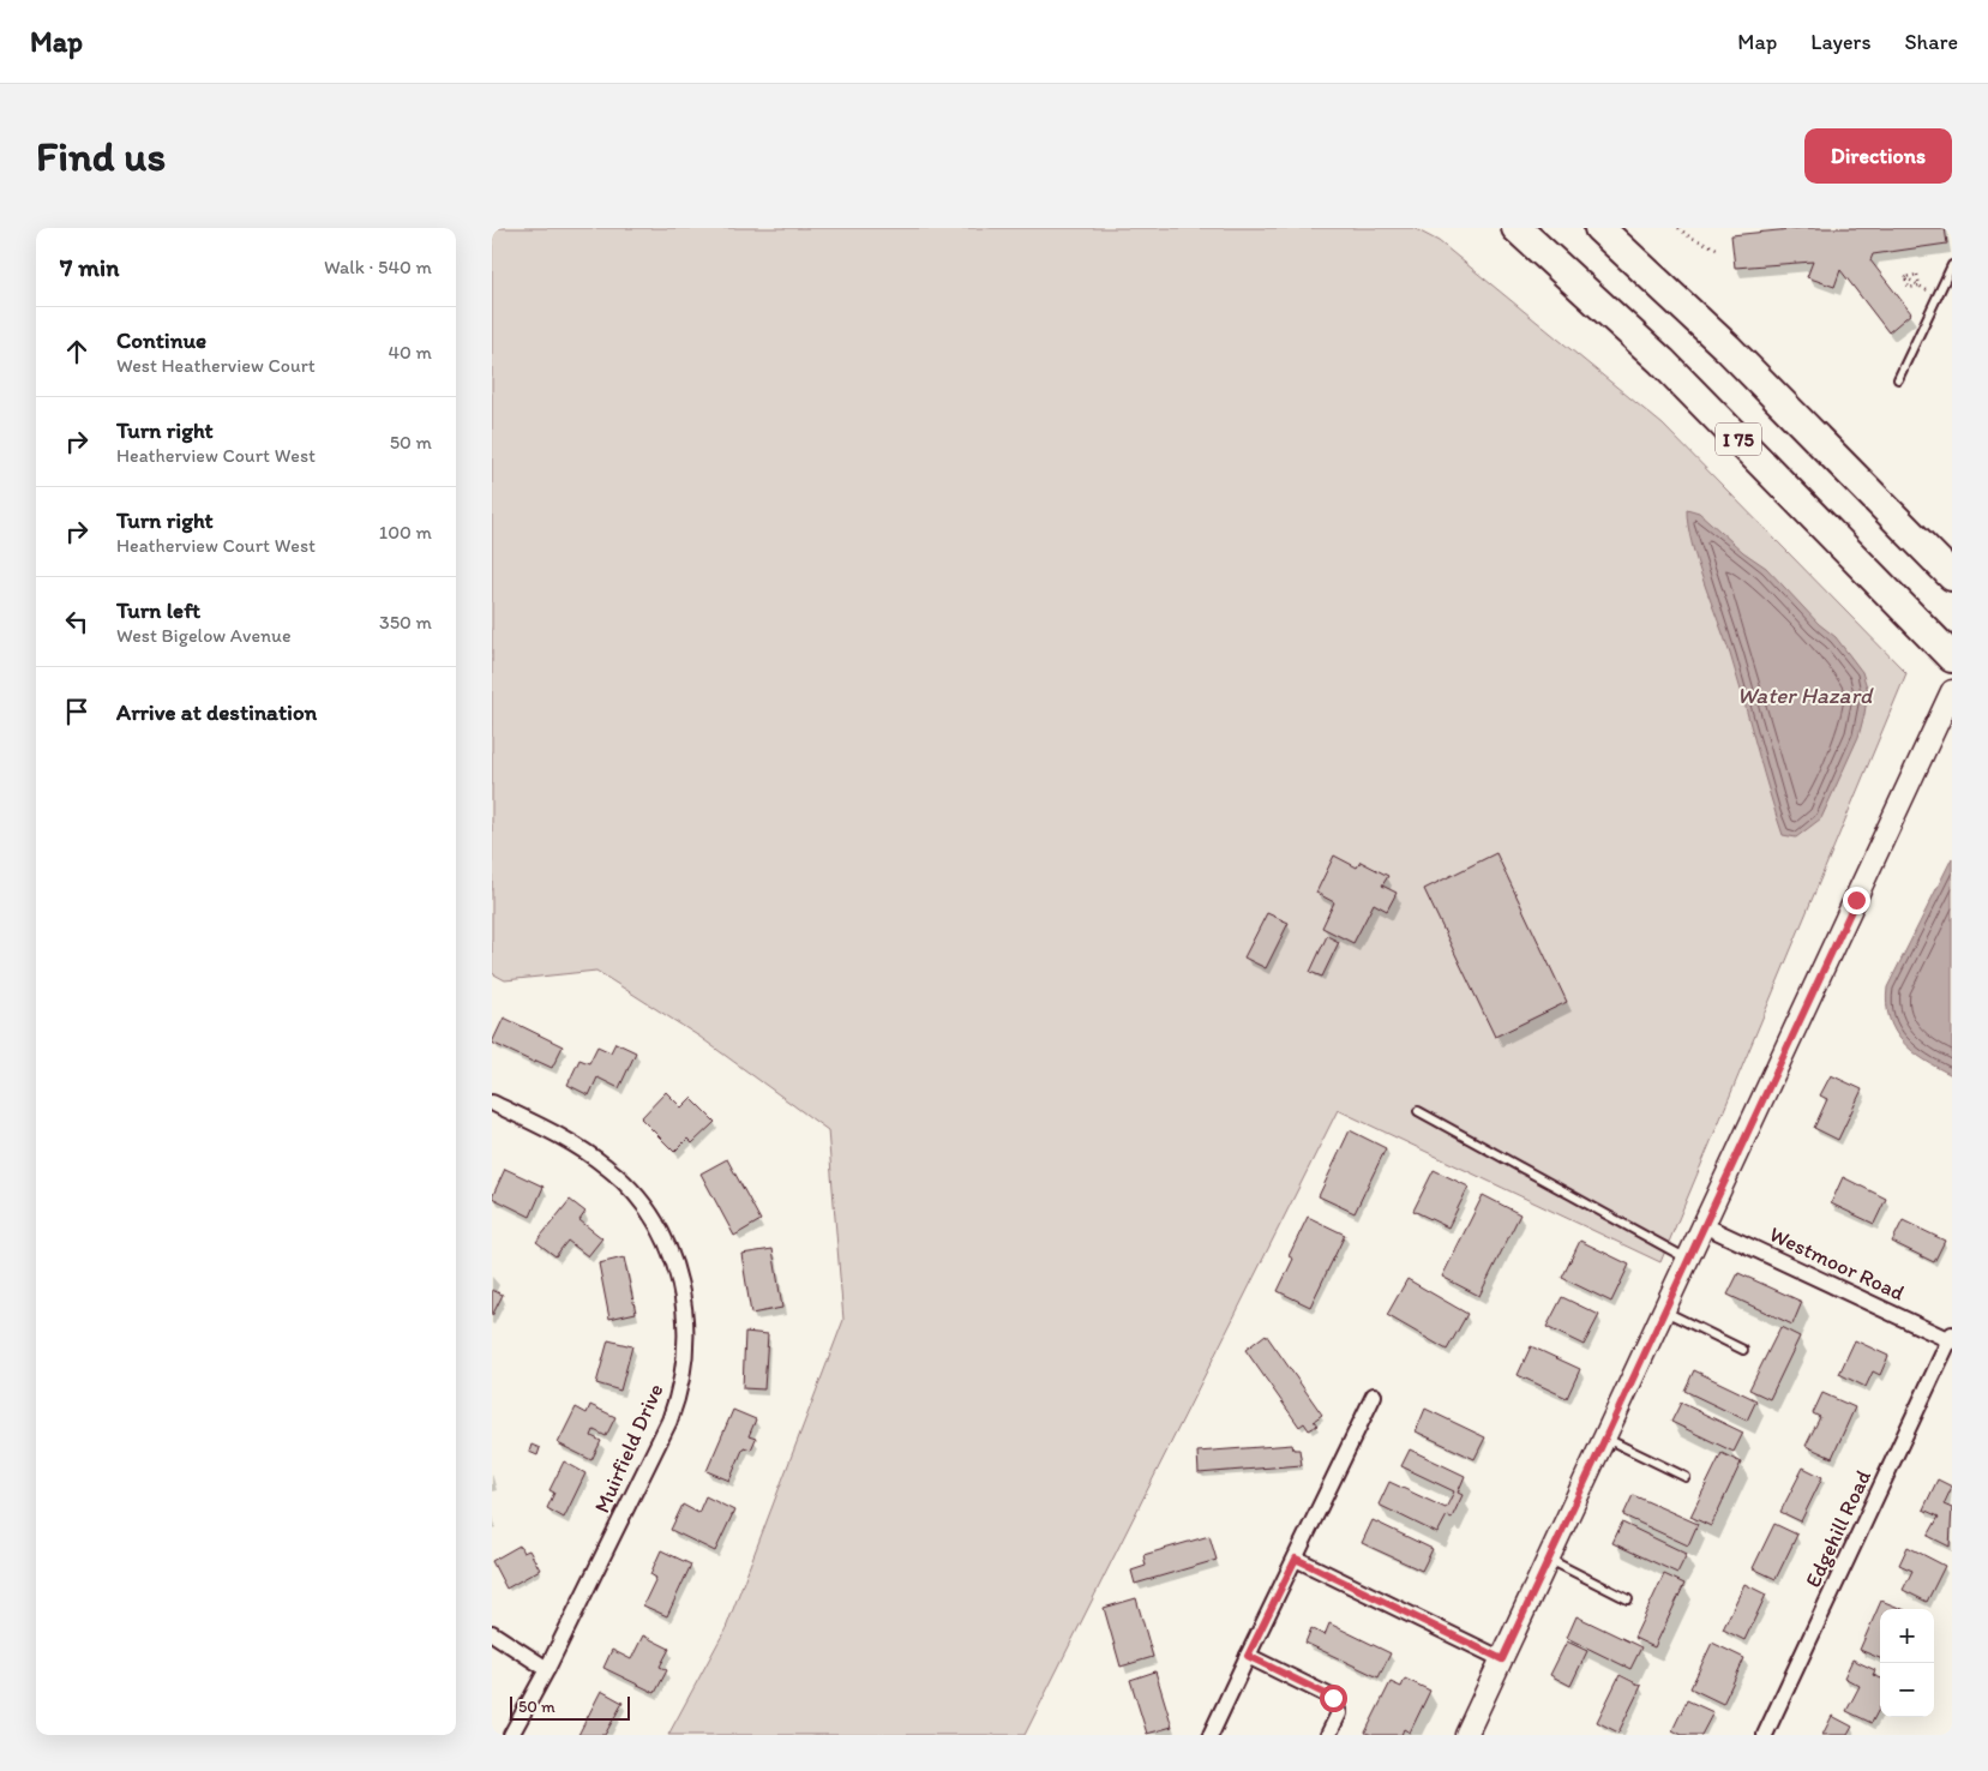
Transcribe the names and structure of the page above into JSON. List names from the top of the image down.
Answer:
{
  "streets": {
    "highway": ["I 75"],
    "street": ["Westmoor Road", "Muirfield Drive", "Edgehill Road"]
  },
  "crossings": [
    ["Westmoor Road", "Edgehill Road"]
  ],
  "water": ["Water Hazard"],
  "scale_bar": "50 m",
  "page": {
    "header": "Map",
    "nav": ["Map", "Layers", "Share"],
    "buttons": "Directions",
    "title": "Find us",
    "heading": ["7 min", "Walk · 540 m"],
    "list": [
      ["Continue", "West Heatherview Court", "40 m"],
      ["Turn right", "Heatherview Court West", "50 m"],
      ["Turn right", "Heatherview Court West", "100 m"],
      ["Turn left", "West Bigelow Avenue", "350 m"],
      "Arrive at destination"
    ],
    "map_buttons": ["+", "−"],
    "scale": "50 m"
  }
}
